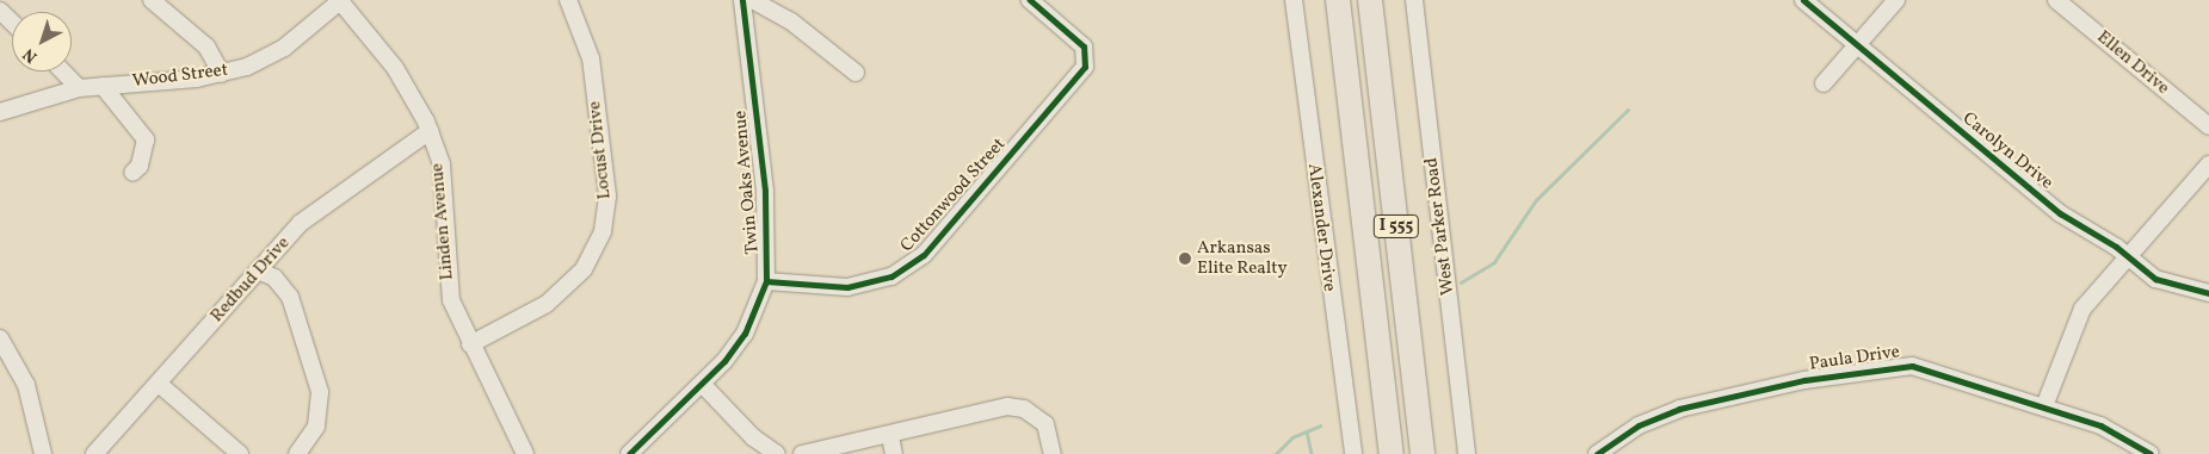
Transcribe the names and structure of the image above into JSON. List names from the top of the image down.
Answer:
{
  "streets": {
    "highway": ["I 555"],
    "street": [
      "Ellen Drive",
      "Wood Street",
      "Locust Drive",
      "Carolyn Drive",
      "Twin Oaks Avenue",
      "Cottonwood Street",
      "Linden Avenue",
      "West Parker Road",
      "Alexander Drive",
      "Redbud Drive",
      "Paula Drive"
    ]
  },
  "crossings": [
    ["Wood Street", "Linden Avenue"],
    ["Locust Drive", "Linden Avenue"],
    ["Twin Oaks Avenue", "Cottonwood Street"],
    ["Linden Avenue", "Redbud Drive"]
  ],
  "places": ["Arkansas Elite Realty"],
  "north": "bottom left"
}
